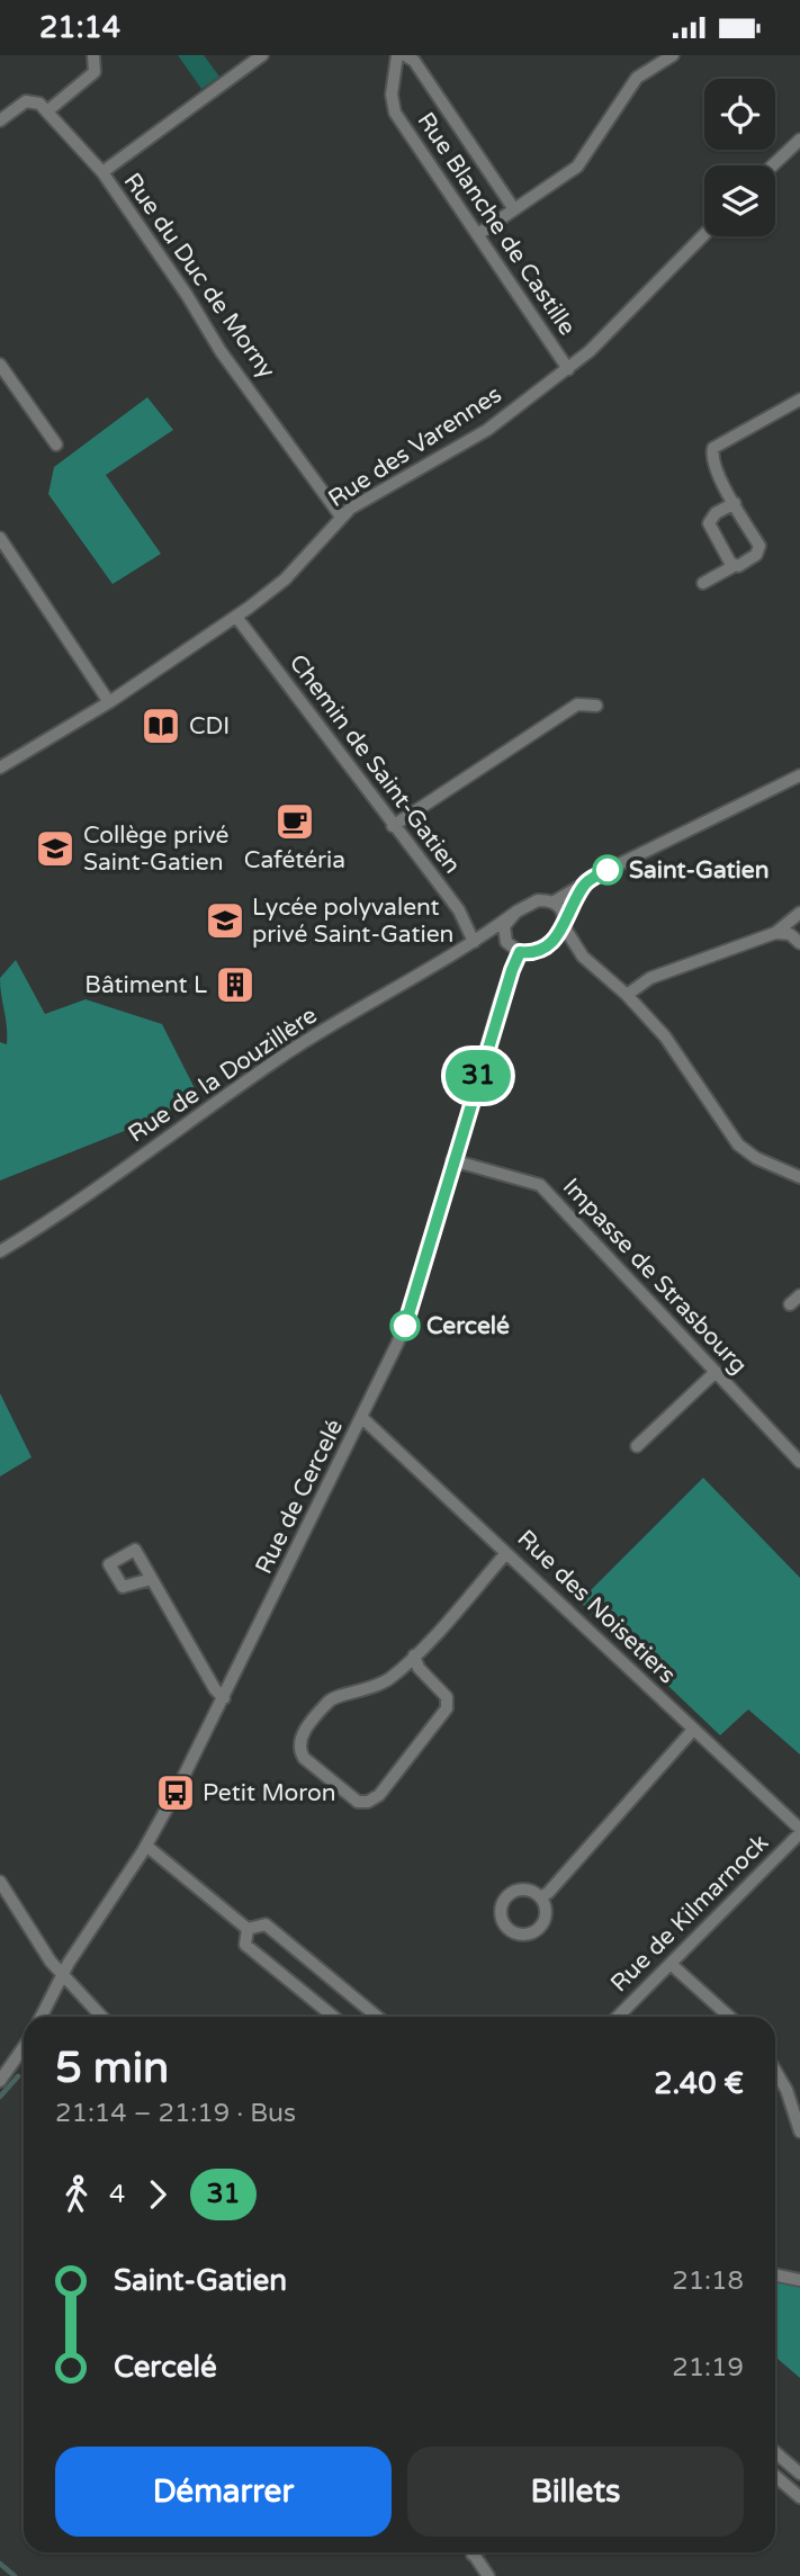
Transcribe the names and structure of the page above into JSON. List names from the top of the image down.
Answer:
{
  "streets": {
    "street": [
      "Rue Blanche de Castille",
      "Rue du Duc de Morny",
      "Rue des Varennes",
      "Chemin de Saint-Gatien",
      "Rue de la Douzillère",
      "Impasse de Strasbourg",
      "Rue de Cercelé",
      "Rue des Noisetiers",
      "Rue de Kilmarnock"
    ]
  },
  "crossings": [
    ["Rue Blanche de Castille", "Rue des Varennes"],
    ["Rue du Duc de Morny", "Rue des Varennes"],
    ["Rue des Varennes", "Chemin de Saint-Gatien"],
    ["Chemin de Saint-Gatien", "Rue de la Douzillère"],
    ["Rue de la Douzillère", "Rue de Cercelé"],
    ["Impasse de Strasbourg", "Rue de Cercelé"],
    ["Rue de Cercelé", "Rue des Noisetiers"],
    ["Rue des Noisetiers", "Rue de Kilmarnock"]
  ],
  "places": {
    "library": ["CDI"],
    "cafe": ["Cafétéria"],
    "school or university": ["Collège privé Saint-Gatien", "Lycée polyvalent privé Saint-Gatien"],
    "other": ["Saint-Gatien", "Cercelé"],
    "building": ["Bâtiment L"],
    "bus stop": ["Petit Moron"]
  },
  "lines": ["bus line 31"],
  "page": {
    "status": "21:14",
    "on_map": "31",
    "heading": ["5 min", "21:14 – 21:19 · Bus", "2.40 €"],
    "legs": ["4", "31"],
    "list": [
      {
        "name": "Saint-Gatien",
        "value": "21:18"
      },
      {
        "name": "Cercelé",
        "value": "21:19"
      }
    ],
    "buttons": ["Démarrer", "Billets"]
  }
}
